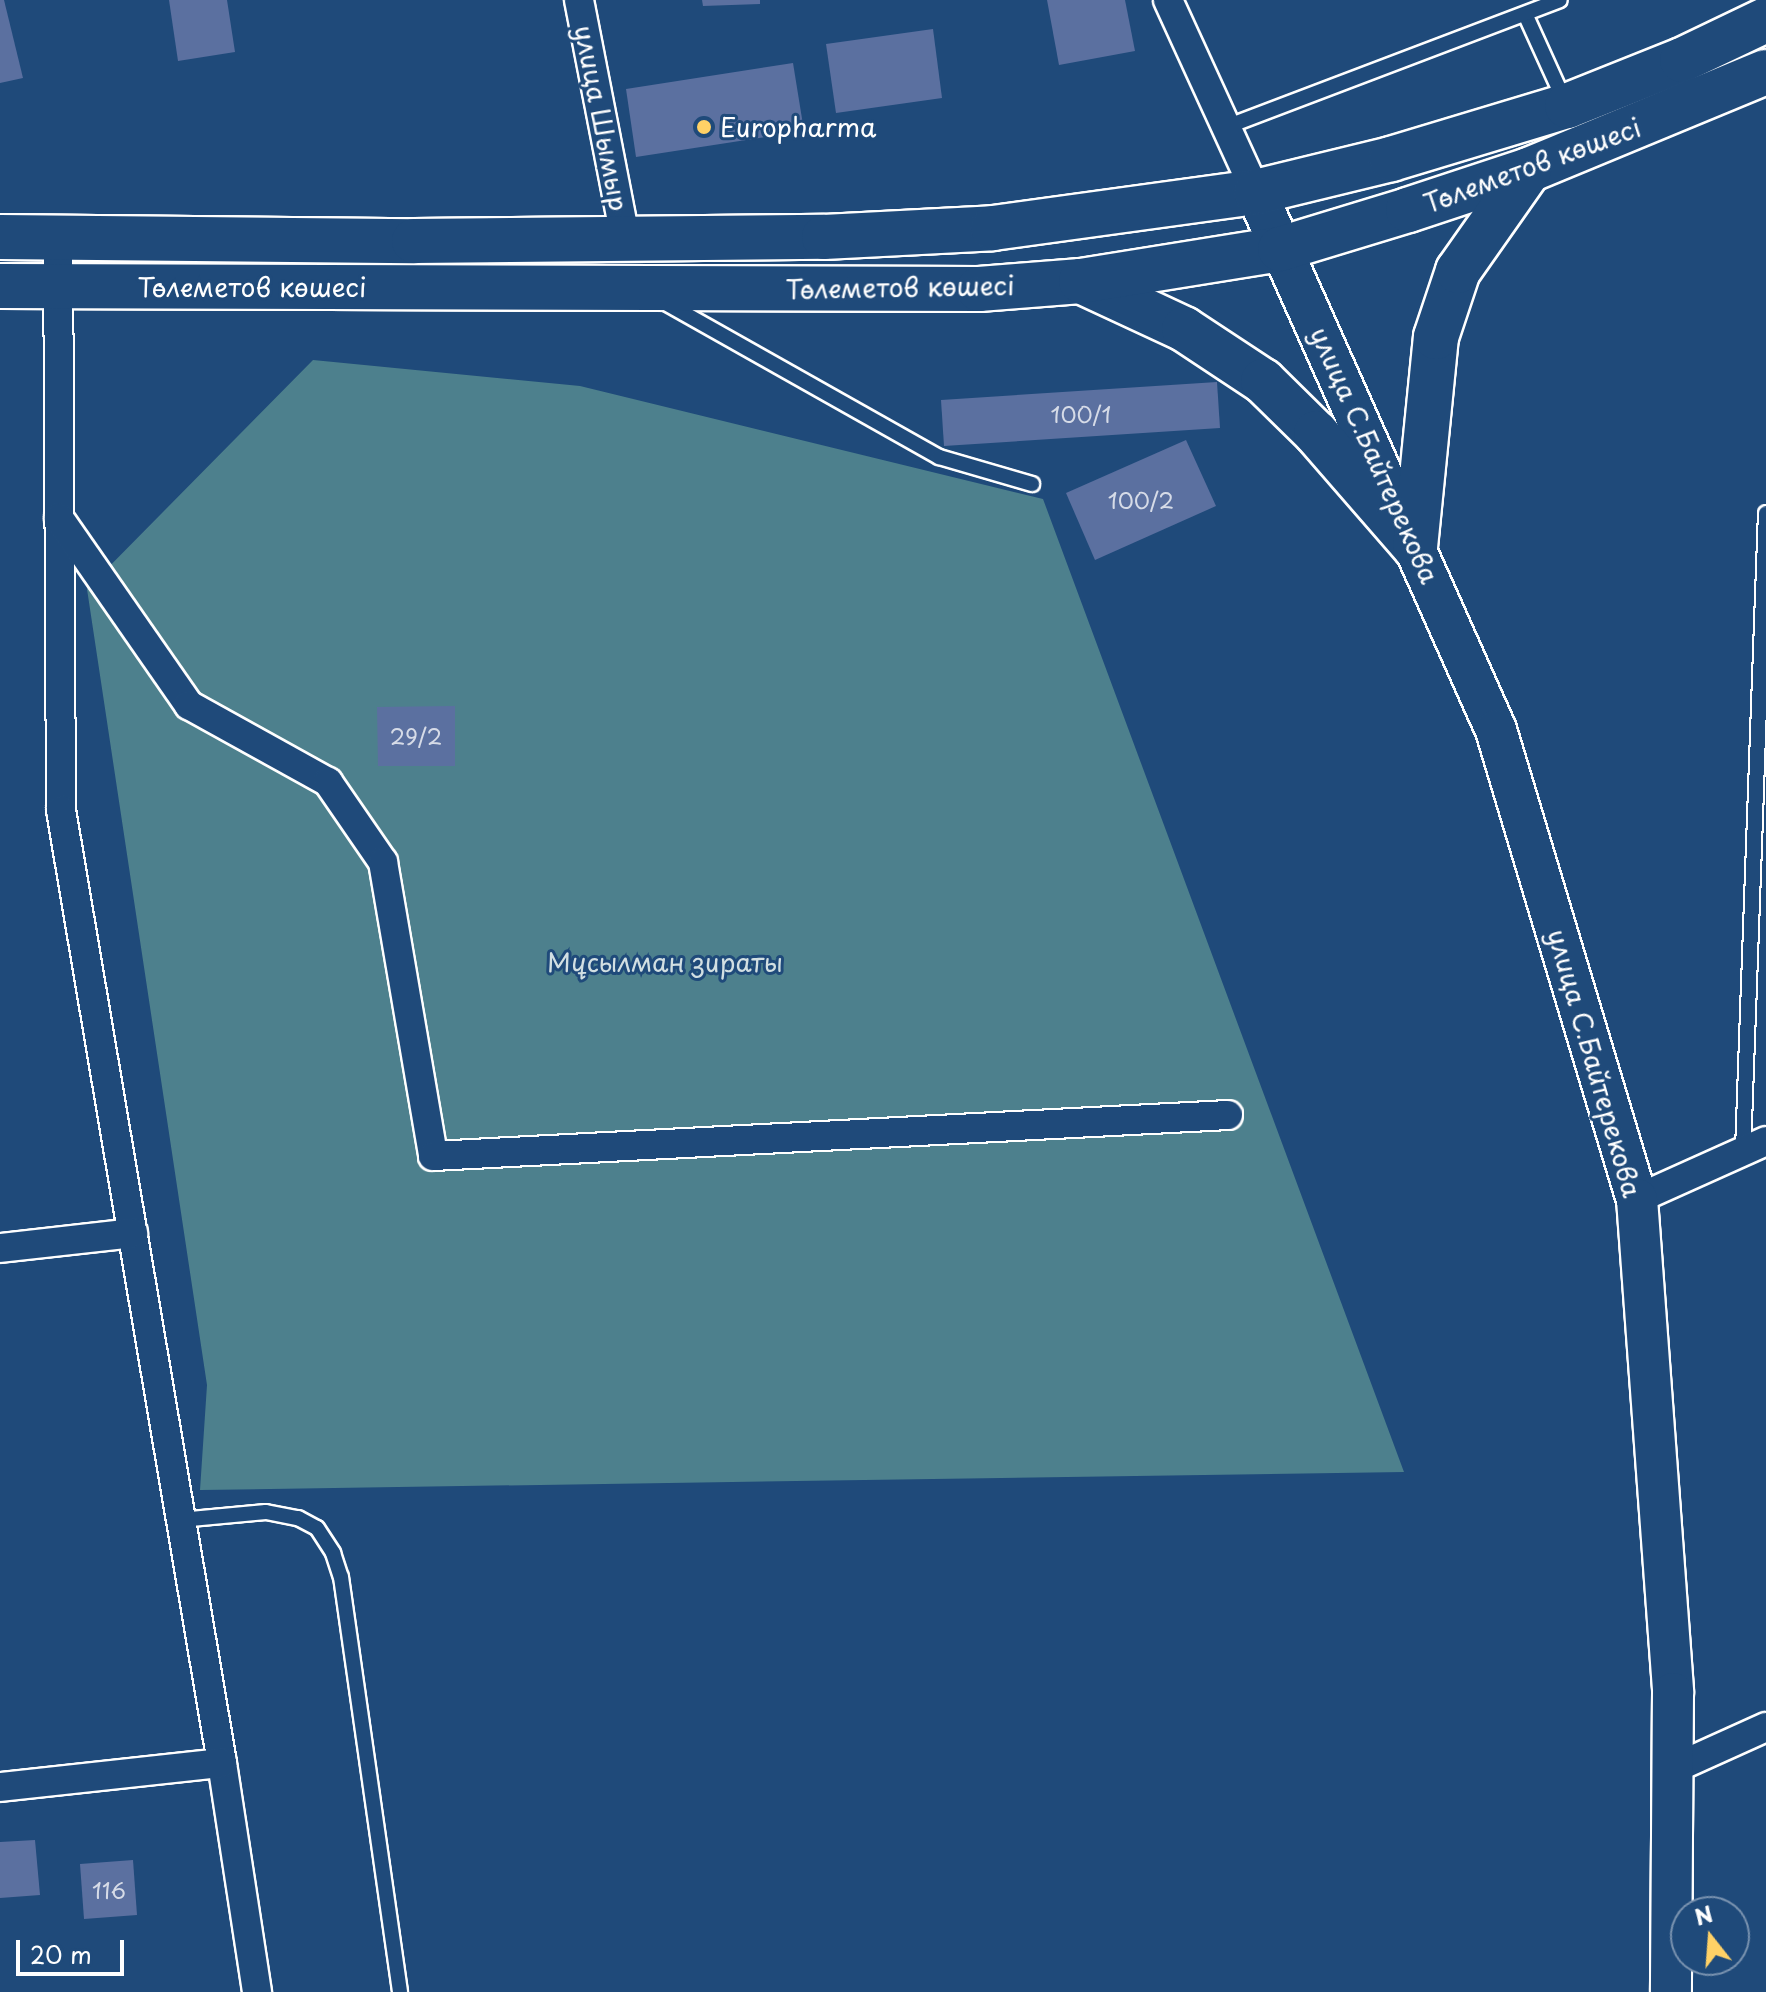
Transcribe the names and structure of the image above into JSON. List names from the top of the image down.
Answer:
{
  "streets": {
    "main road": ["Төлеметов көшесі", "улица С.Байтерекова"],
    "street": ["улица Шымыр"]
  },
  "crossings": [
    ["улица Шымыр", "Төлеметов көшесі"],
    ["Төлеметов көшесі", "улица С.Байтерекова"]
  ],
  "parks": ["Мұсылман зираты"],
  "places": ["Europharma"],
  "house_numbers": [
    "100/1",
    "100/2",
    "29/2",
    "116"
  ],
  "scale_bar": "20 m",
  "north": "top"
}
